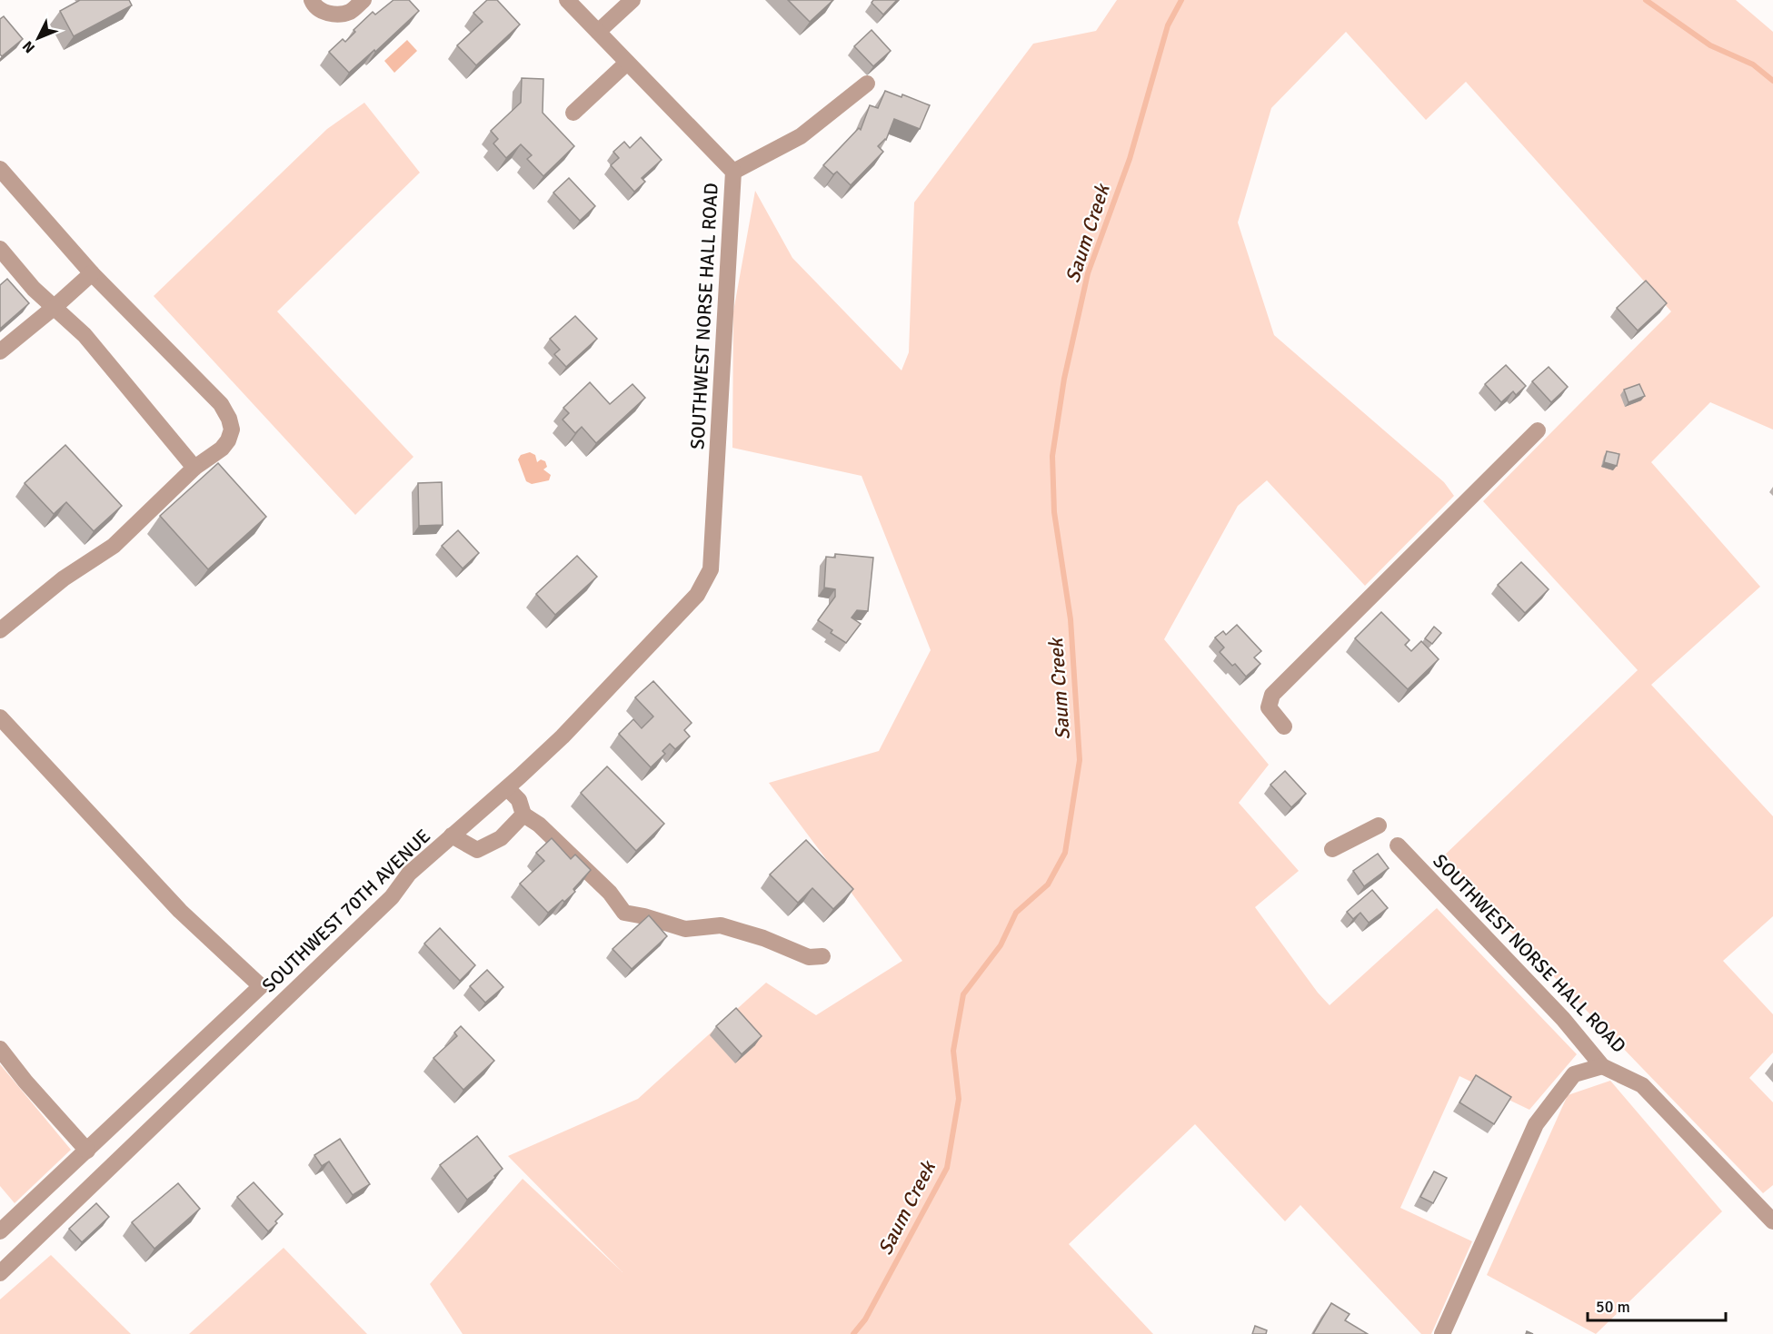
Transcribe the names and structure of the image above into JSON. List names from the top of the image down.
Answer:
{
  "streets": {
    "street": ["SOUTHWEST NORSE HALL ROAD", "SOUTHWEST 70TH AVENUE"]
  },
  "crossings": [
    ["SOUTHWEST NORSE HALL ROAD", "SOUTHWEST 70TH AVENUE"]
  ],
  "water": ["Saum Creek"],
  "scale_bar": "50 m",
  "north": "bottom left"
}
